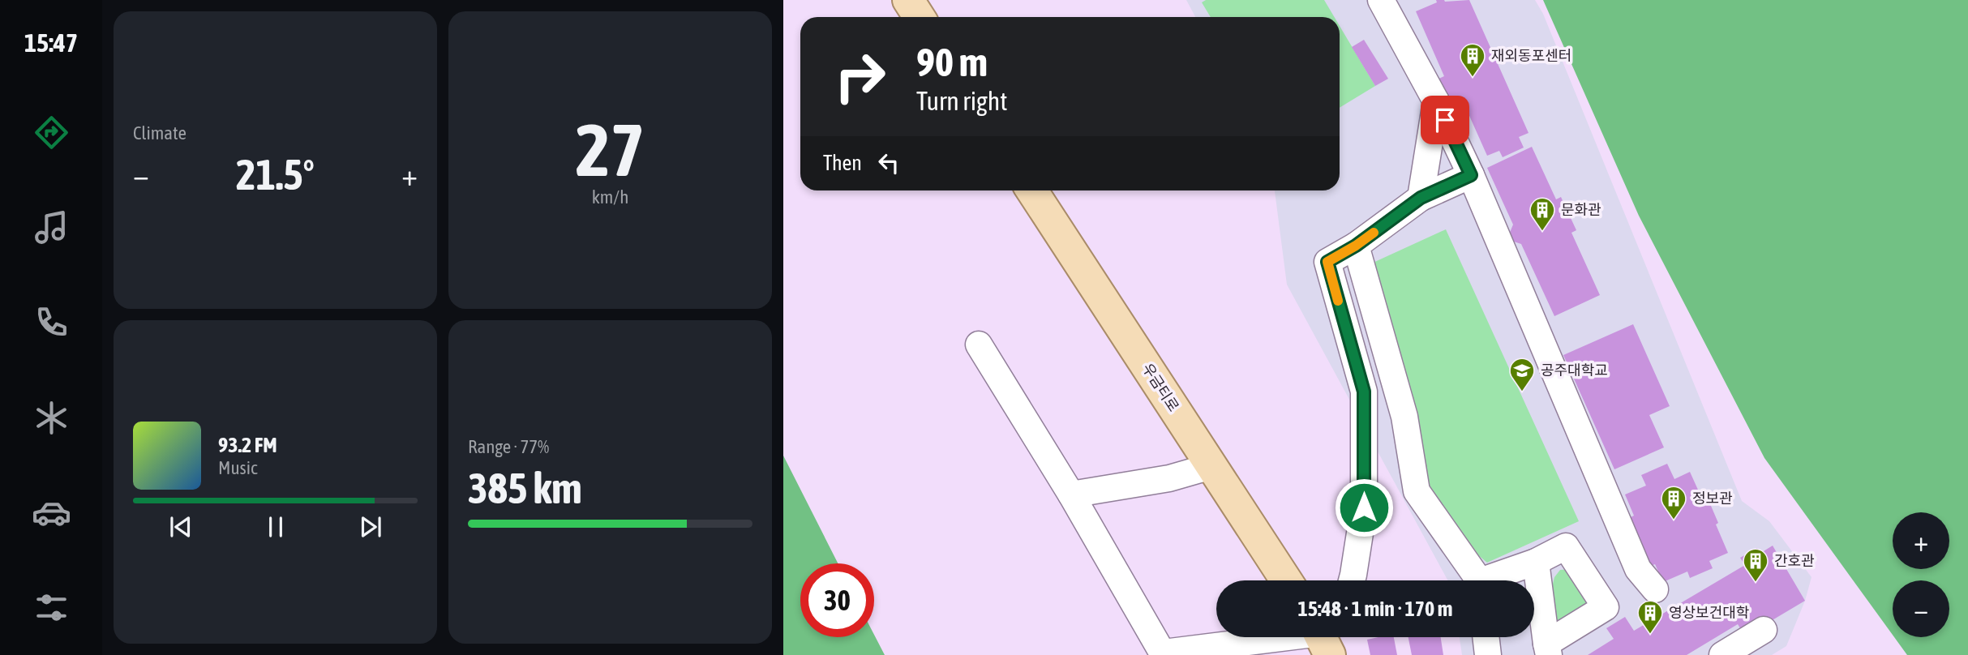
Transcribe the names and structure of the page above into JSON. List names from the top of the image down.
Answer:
{
  "streets": {
    "main road": ["우금티로"]
  },
  "places": {
    "building": [
      "재외동포센터",
      "문화관",
      "정보관",
      "간호관",
      "영상보건대학"
    ],
    "school or university": ["공주대학교"]
  },
  "page": {
    "tabs": "15:47",
    "tile": [
      "Climate",
      ["27", "km/h"],
      ["Range · 77%", "385 km"]
    ],
    "turn": ["90 m", "Turn right"],
    "then": "Then",
    "heat": ["−", "21.5°", "+"],
    "song": ["93.2 FM", "Music"],
    "map_buttons": ["+", "−"],
    "limit": "30",
    "trip": "15:48 · 1 min · 170 m"
  }
}
